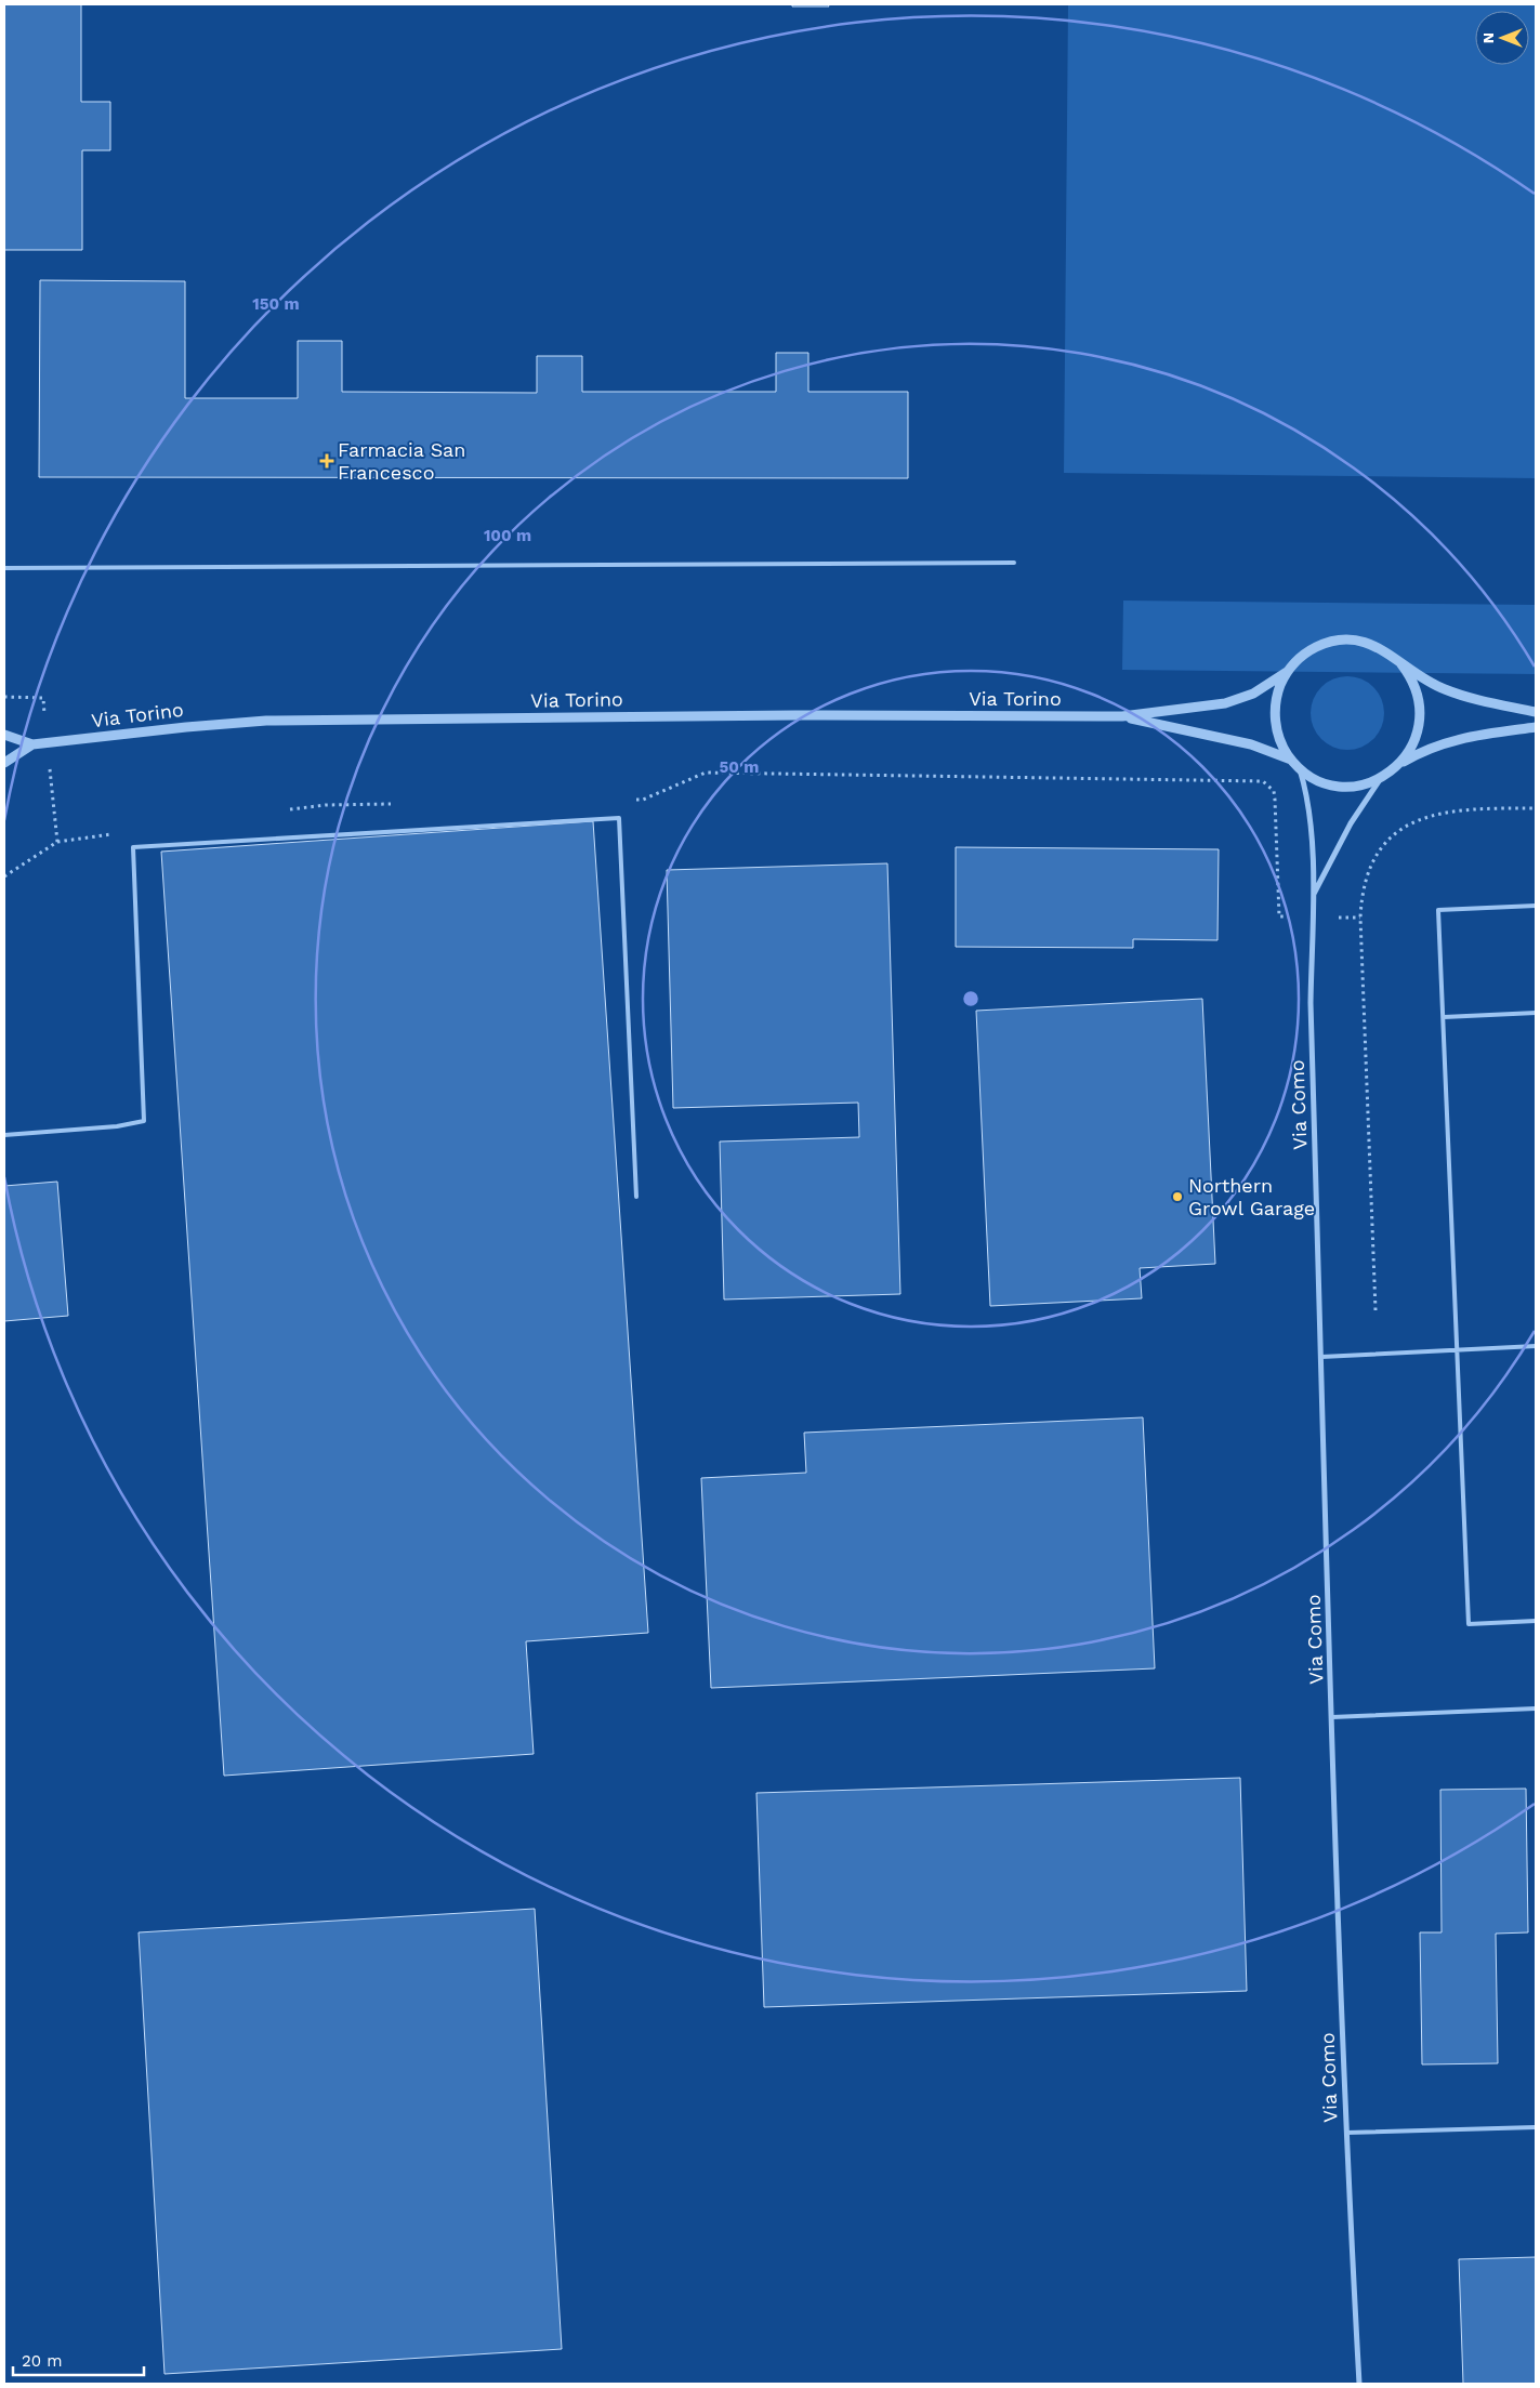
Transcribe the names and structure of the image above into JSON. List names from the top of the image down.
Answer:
{
  "streets": {
    "street": ["Via Torino", "Via Como"]
  },
  "crossings": [
    ["Via Torino", "Via Como"]
  ],
  "places": {
    "health": ["Farmacia San Francesco"],
    "other": ["Northern Growl Garage"]
  },
  "scale_bar": "20 m",
  "north": "left",
  "rings": ["150 m", "100 m", "50 m"]
}
